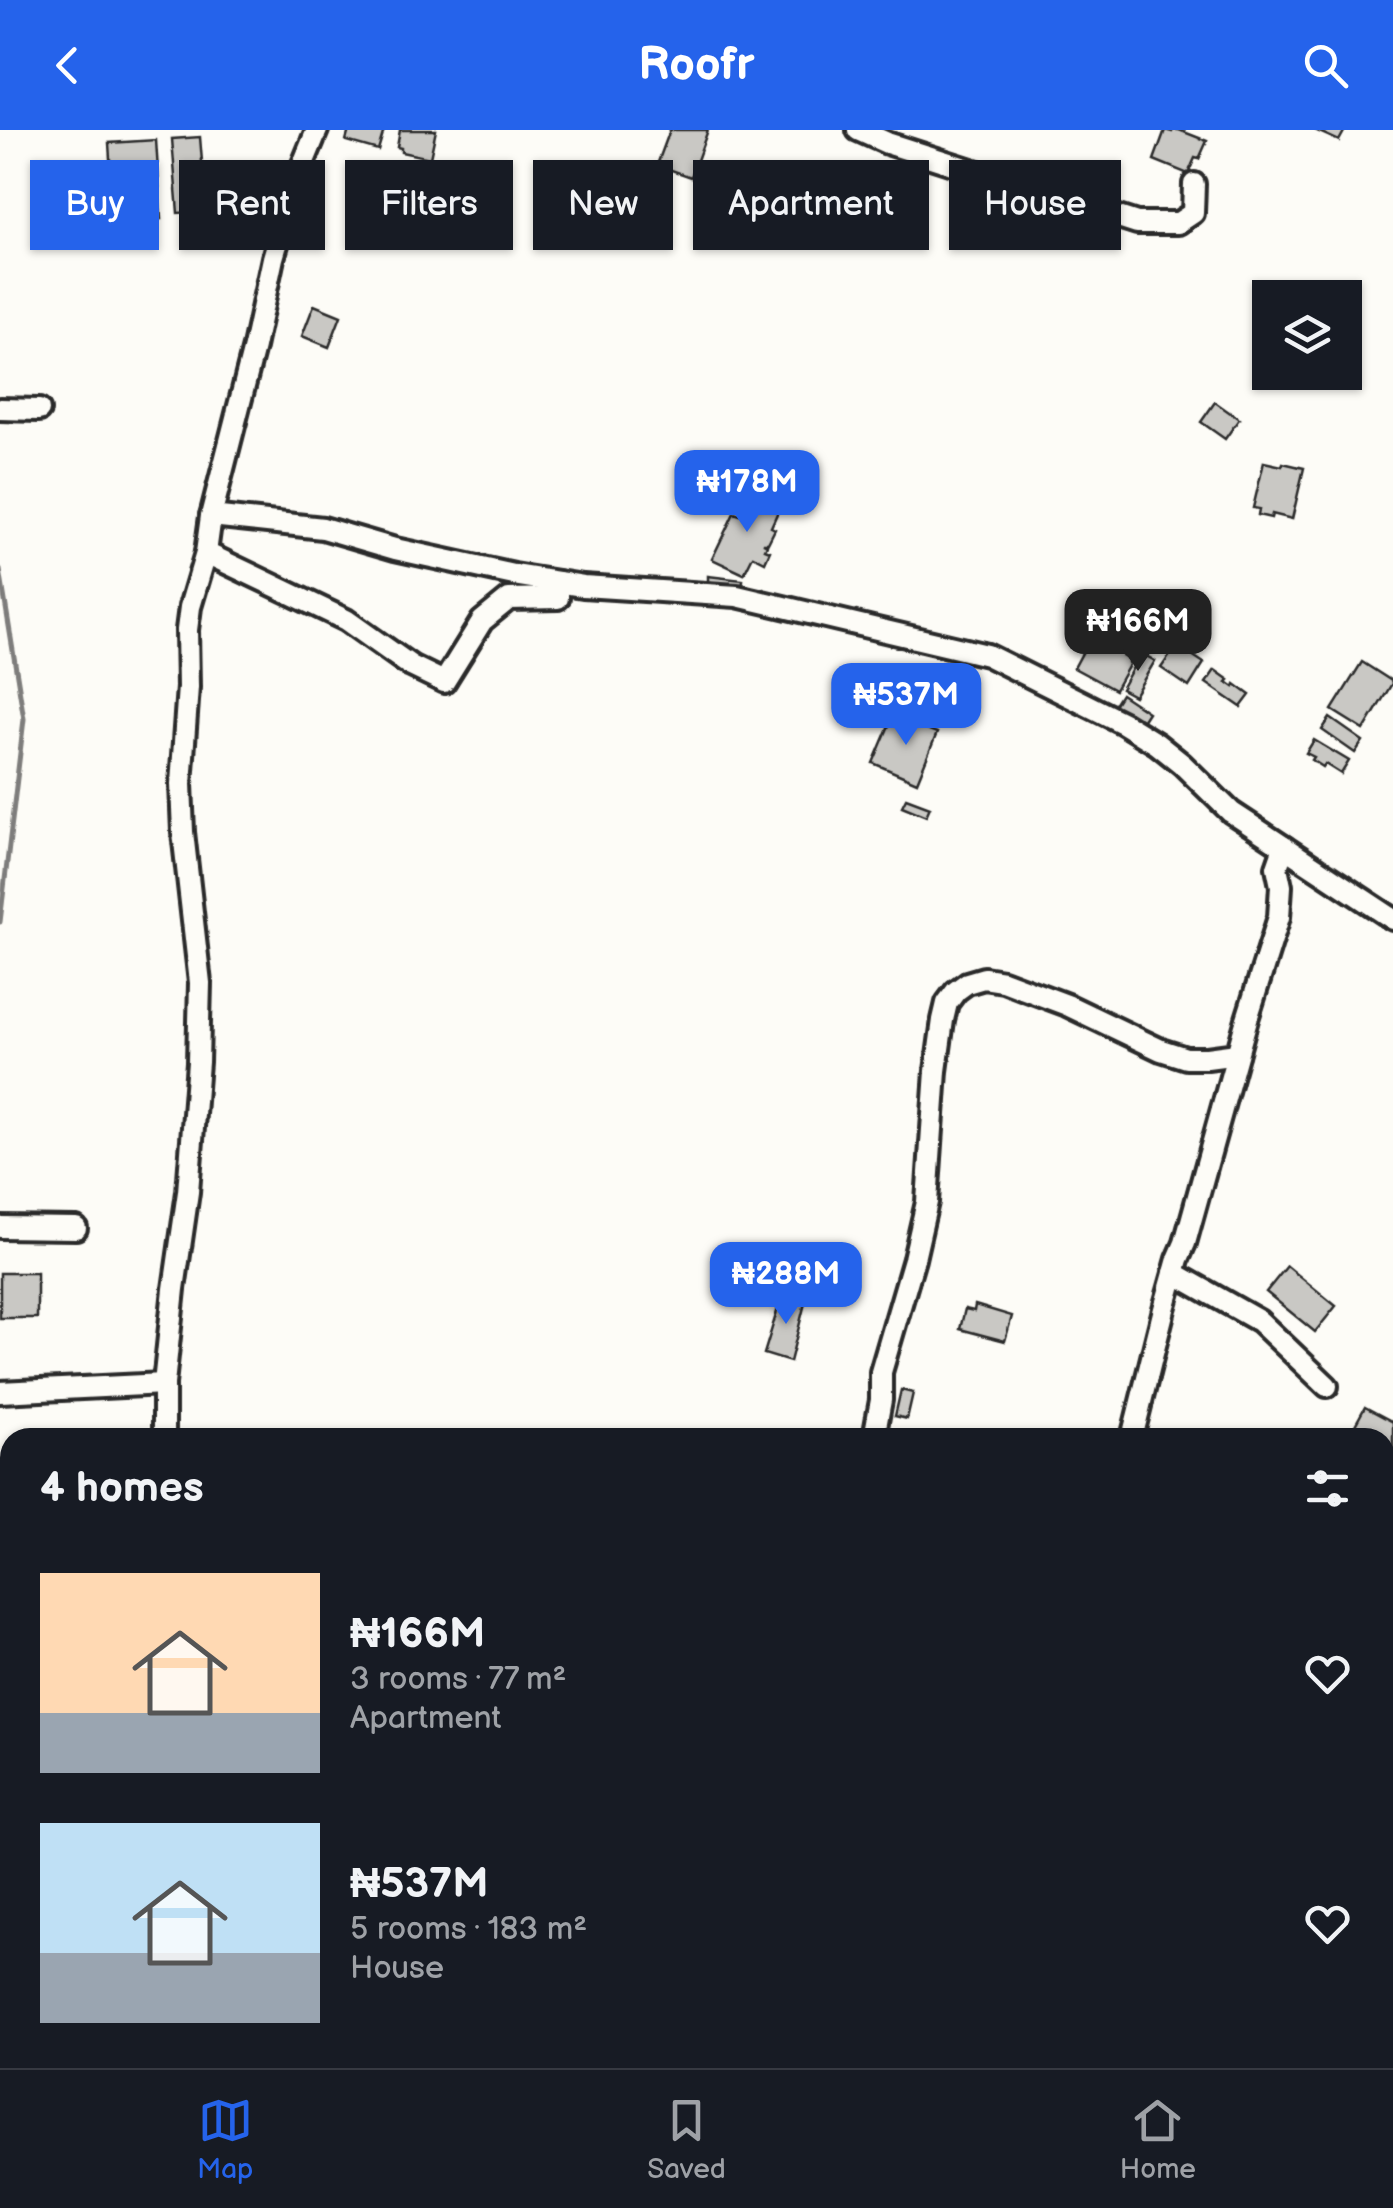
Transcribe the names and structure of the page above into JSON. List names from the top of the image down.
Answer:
{
  "page": {
    "header": "Roofr",
    "chip": [
      "Buy",
      "Rent",
      "Filters",
      "New",
      "Apartment",
      "House"
    ],
    "price": [
      "₦178M",
      "₦166M",
      "₦537M",
      "₦288M"
    ],
    "heading": "4 homes",
    "list": [
      {
        "name": "₦166M",
        "note": "3 rooms · 77 m² · Apartment"
      },
      {
        "name": "₦537M",
        "note": "5 rooms · 183 m² · House"
      }
    ],
    "tabs": ["Map", "Saved", "Home"]
  }
}
